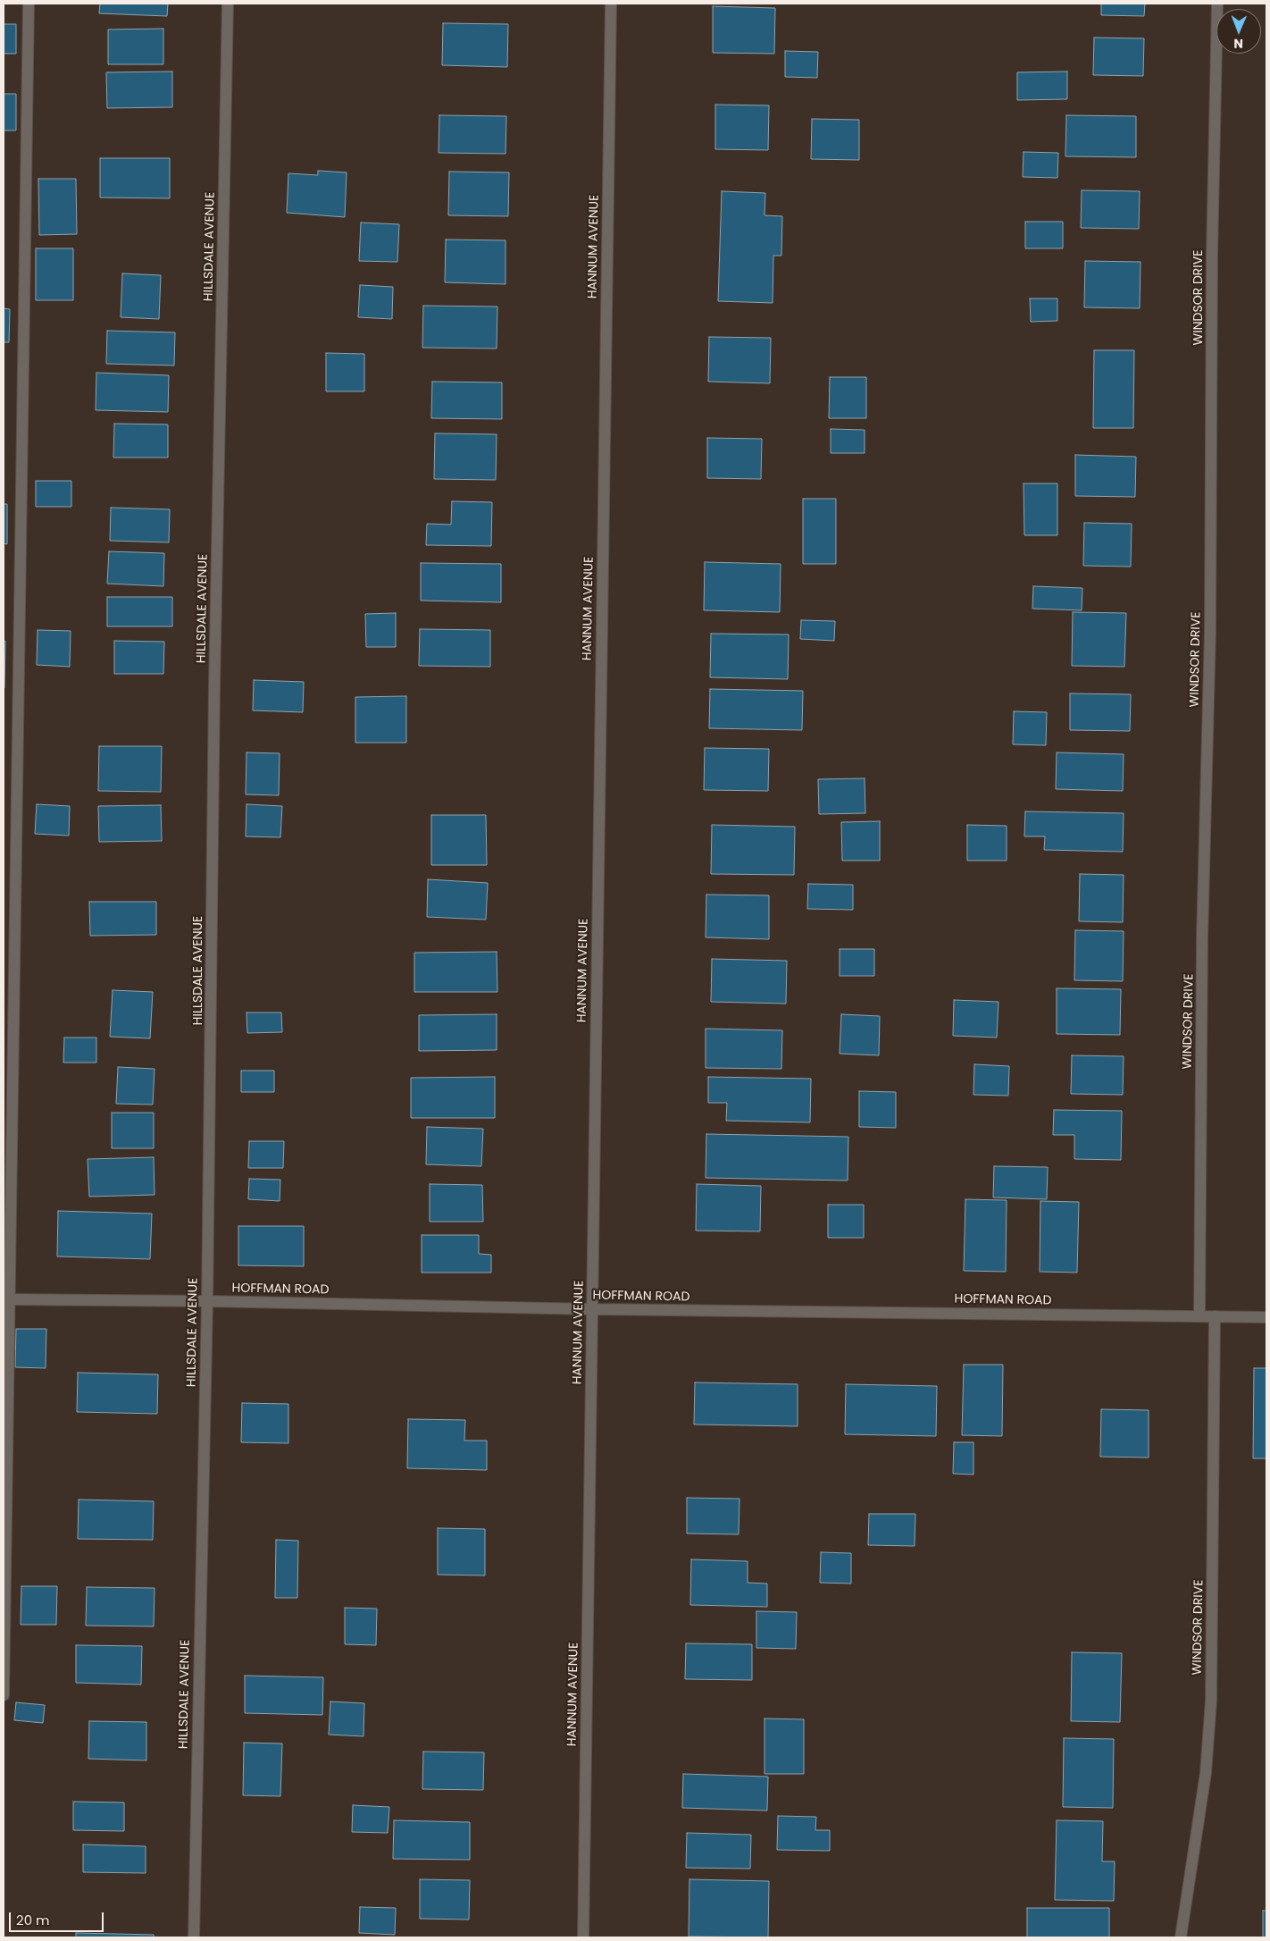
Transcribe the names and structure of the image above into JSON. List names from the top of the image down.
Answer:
{
  "streets": {
    "street": [
      "HILLSDALE AVENUE",
      "HANNUM AVENUE",
      "WINDSOR DRIVE",
      "HOFFMAN ROAD"
    ]
  },
  "crossings": [
    ["HILLSDALE AVENUE", "HOFFMAN ROAD"],
    ["HANNUM AVENUE", "HOFFMAN ROAD"],
    ["WINDSOR DRIVE", "HOFFMAN ROAD"]
  ],
  "scale_bar": "20 m",
  "north": "bottom"
}
